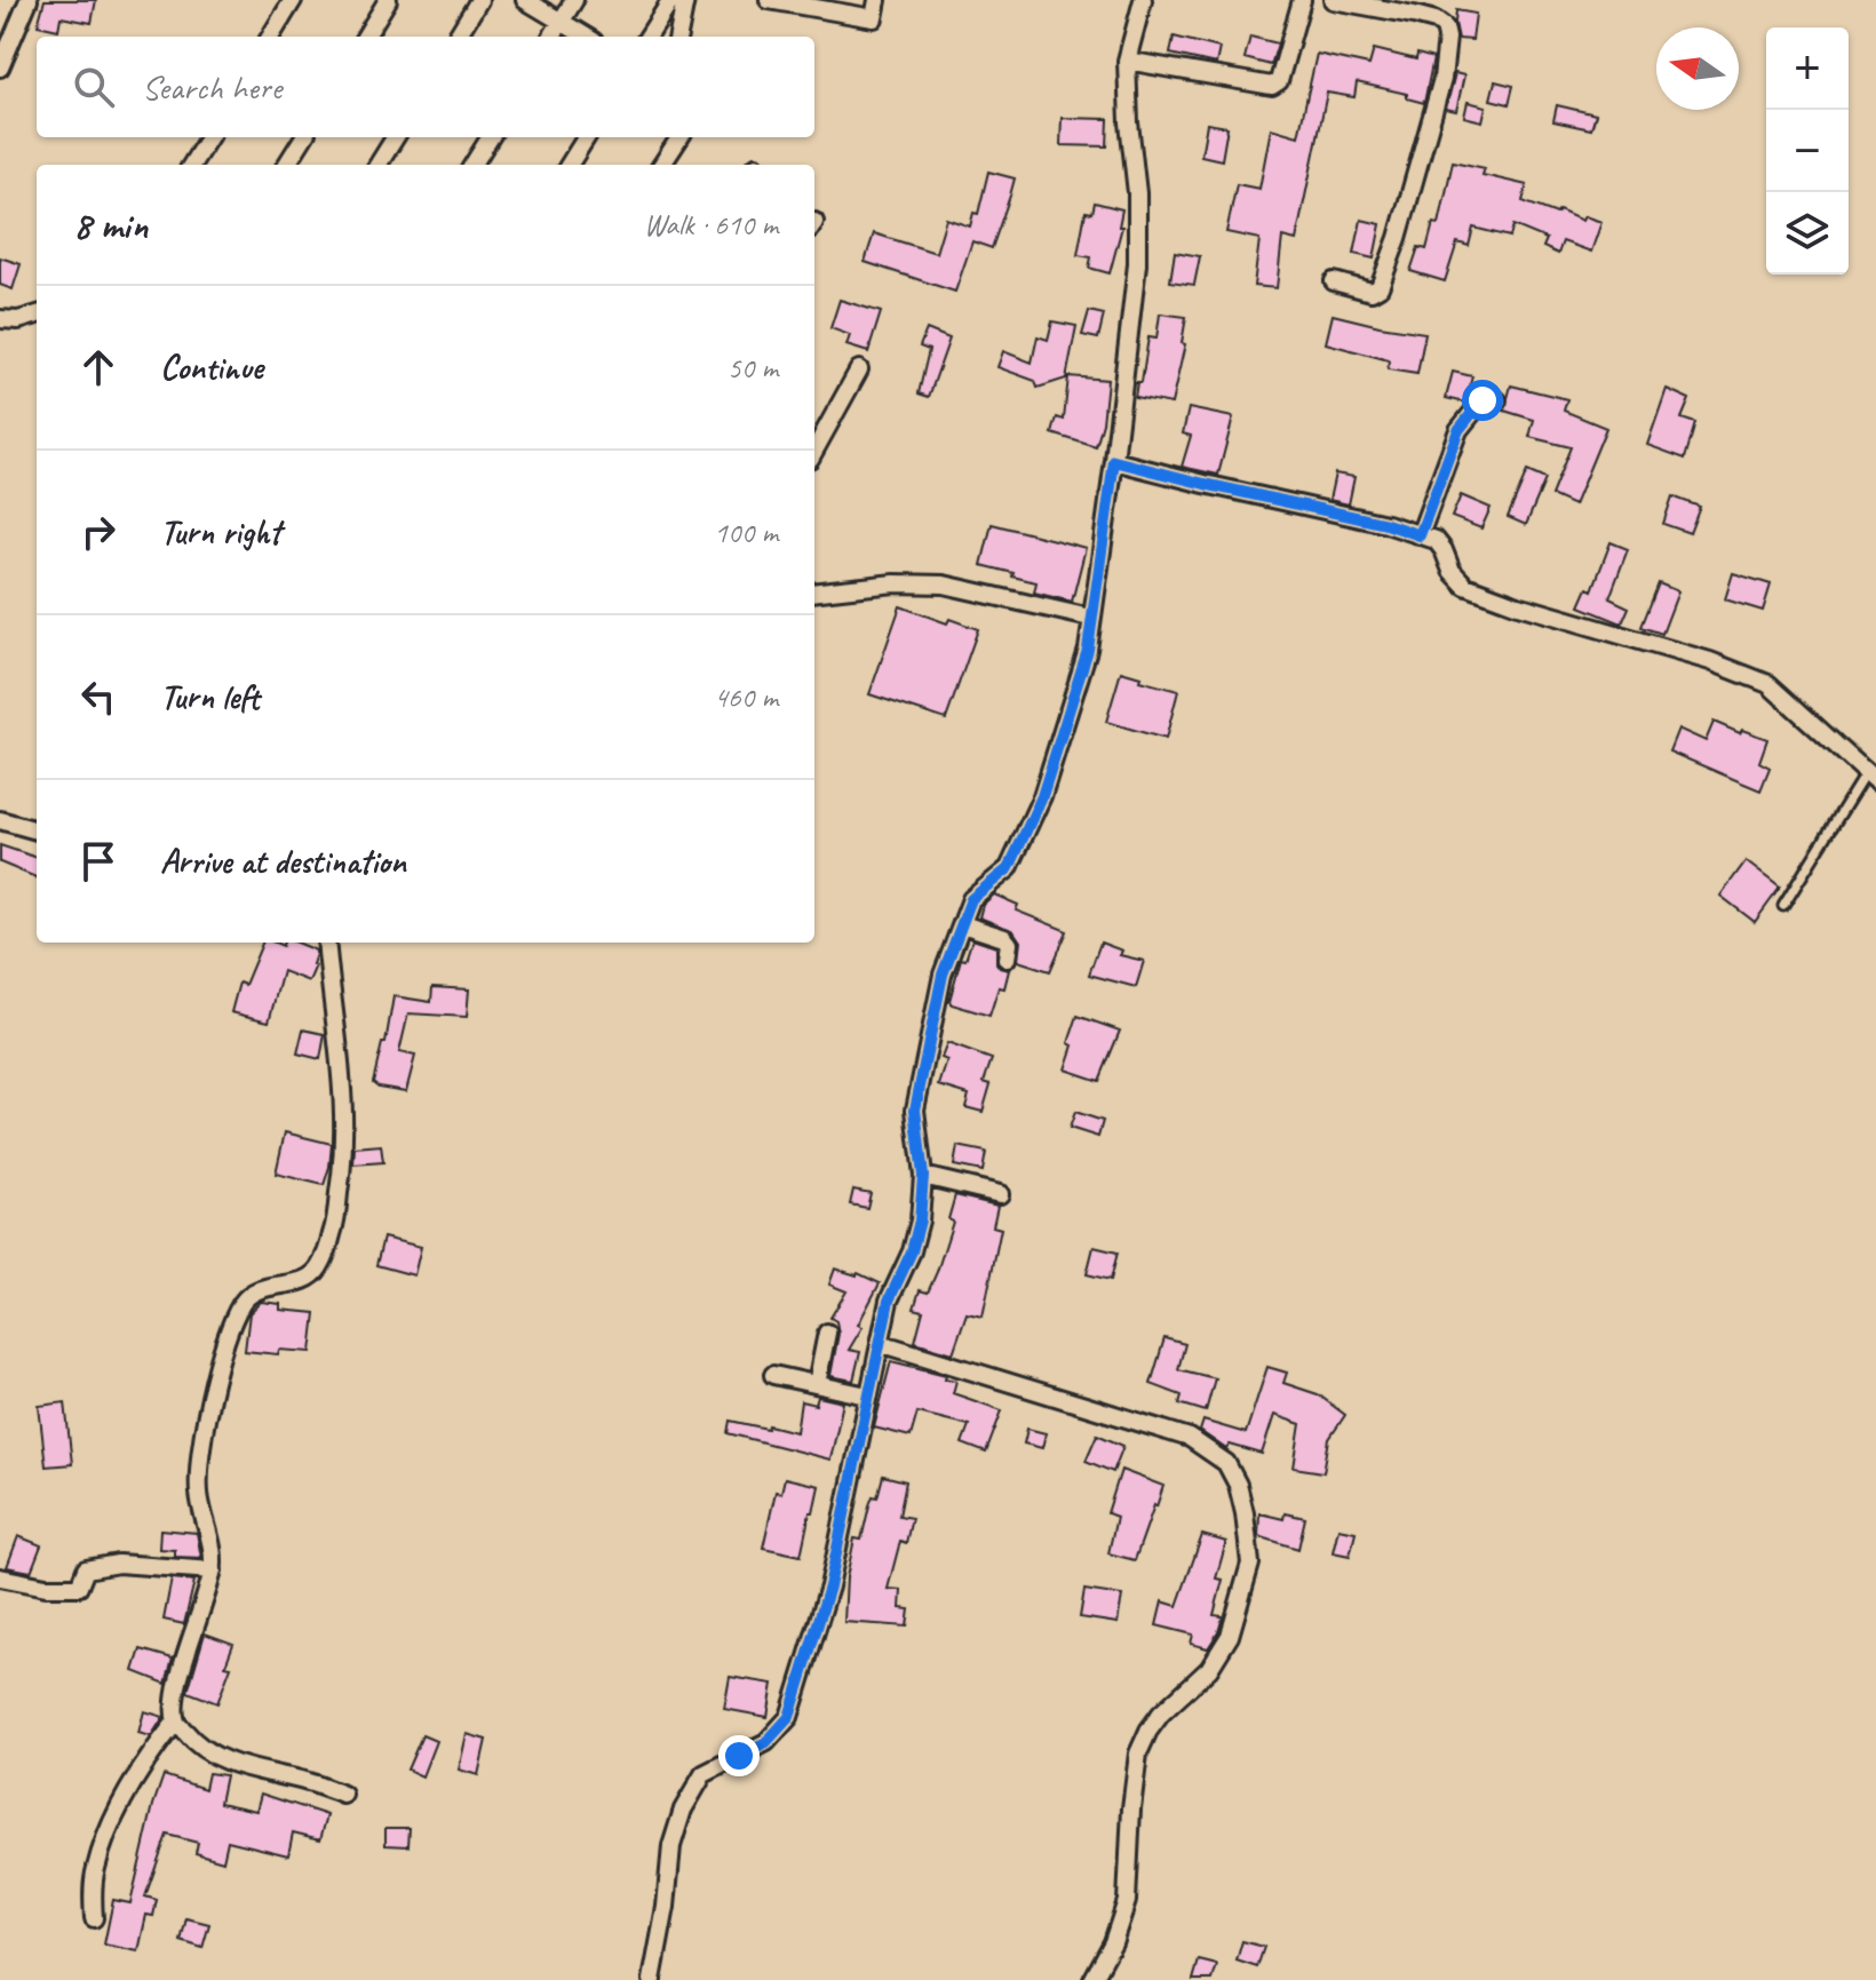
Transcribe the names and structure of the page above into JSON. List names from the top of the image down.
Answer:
{
  "north": "left",
  "page": {
    "map_buttons": ["+", "−"],
    "search": "Search here",
    "heading": ["8 min", "Walk · 610 m"],
    "list": [
      ["Continue", "50 m"],
      ["Turn right", "100 m"],
      ["Turn left", "460 m"],
      "Arrive at destination"
    ]
  }
}
